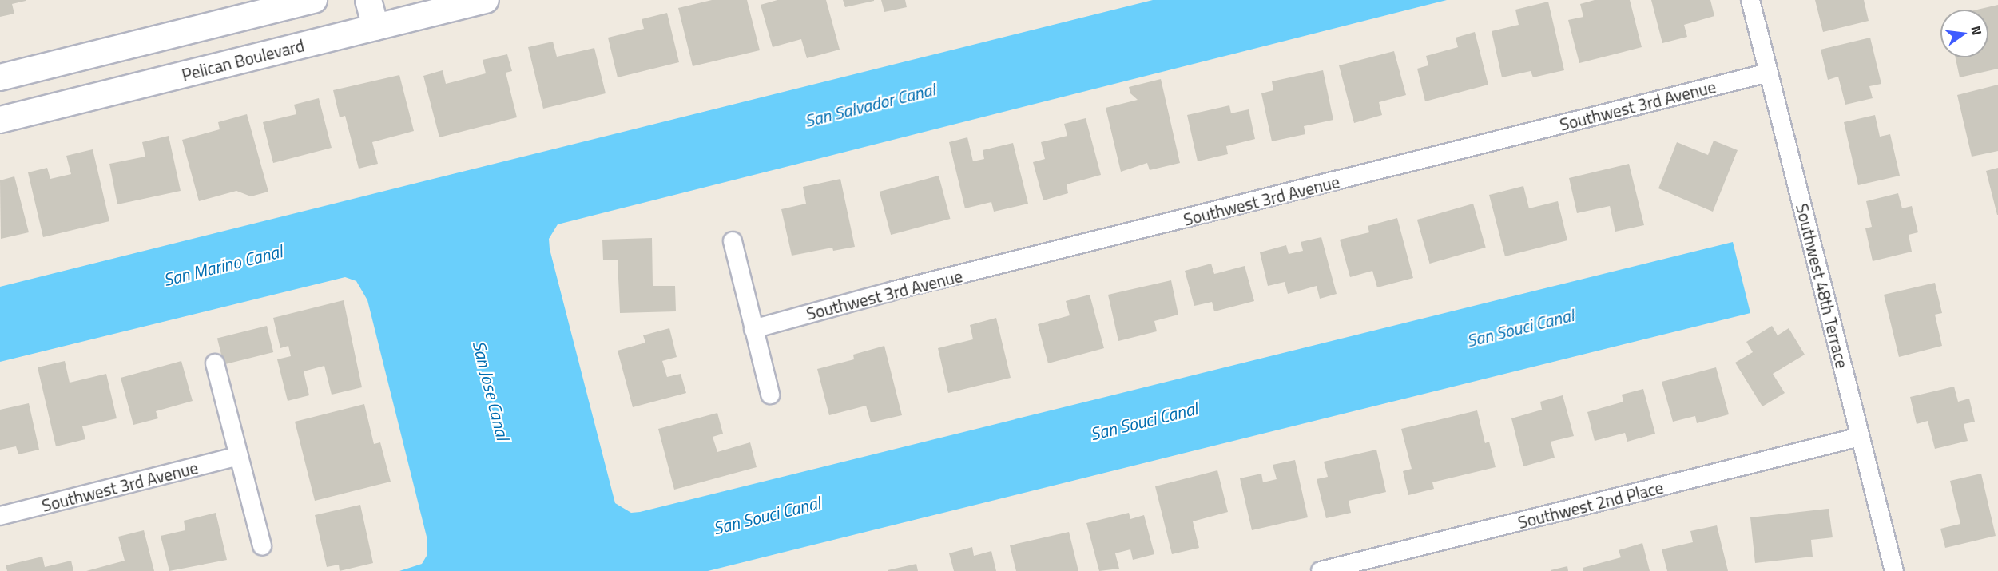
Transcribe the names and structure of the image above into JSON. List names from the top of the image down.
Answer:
{
  "streets": {
    "street": [
      "Pelican Boulevard",
      "Southwest 3rd Avenue",
      "Southwest 48th Terrace",
      "Southwest 2nd Place"
    ]
  },
  "crossings": [
    ["Southwest 3rd Avenue", "Southwest 48th Terrace"],
    ["Southwest 48th Terrace", "Southwest 2nd Place"]
  ],
  "water": [
    "San Salvador Canal",
    "San Marino Canal",
    "San Souci Canal",
    "San Jose Canal"
  ],
  "north": "right"
}
